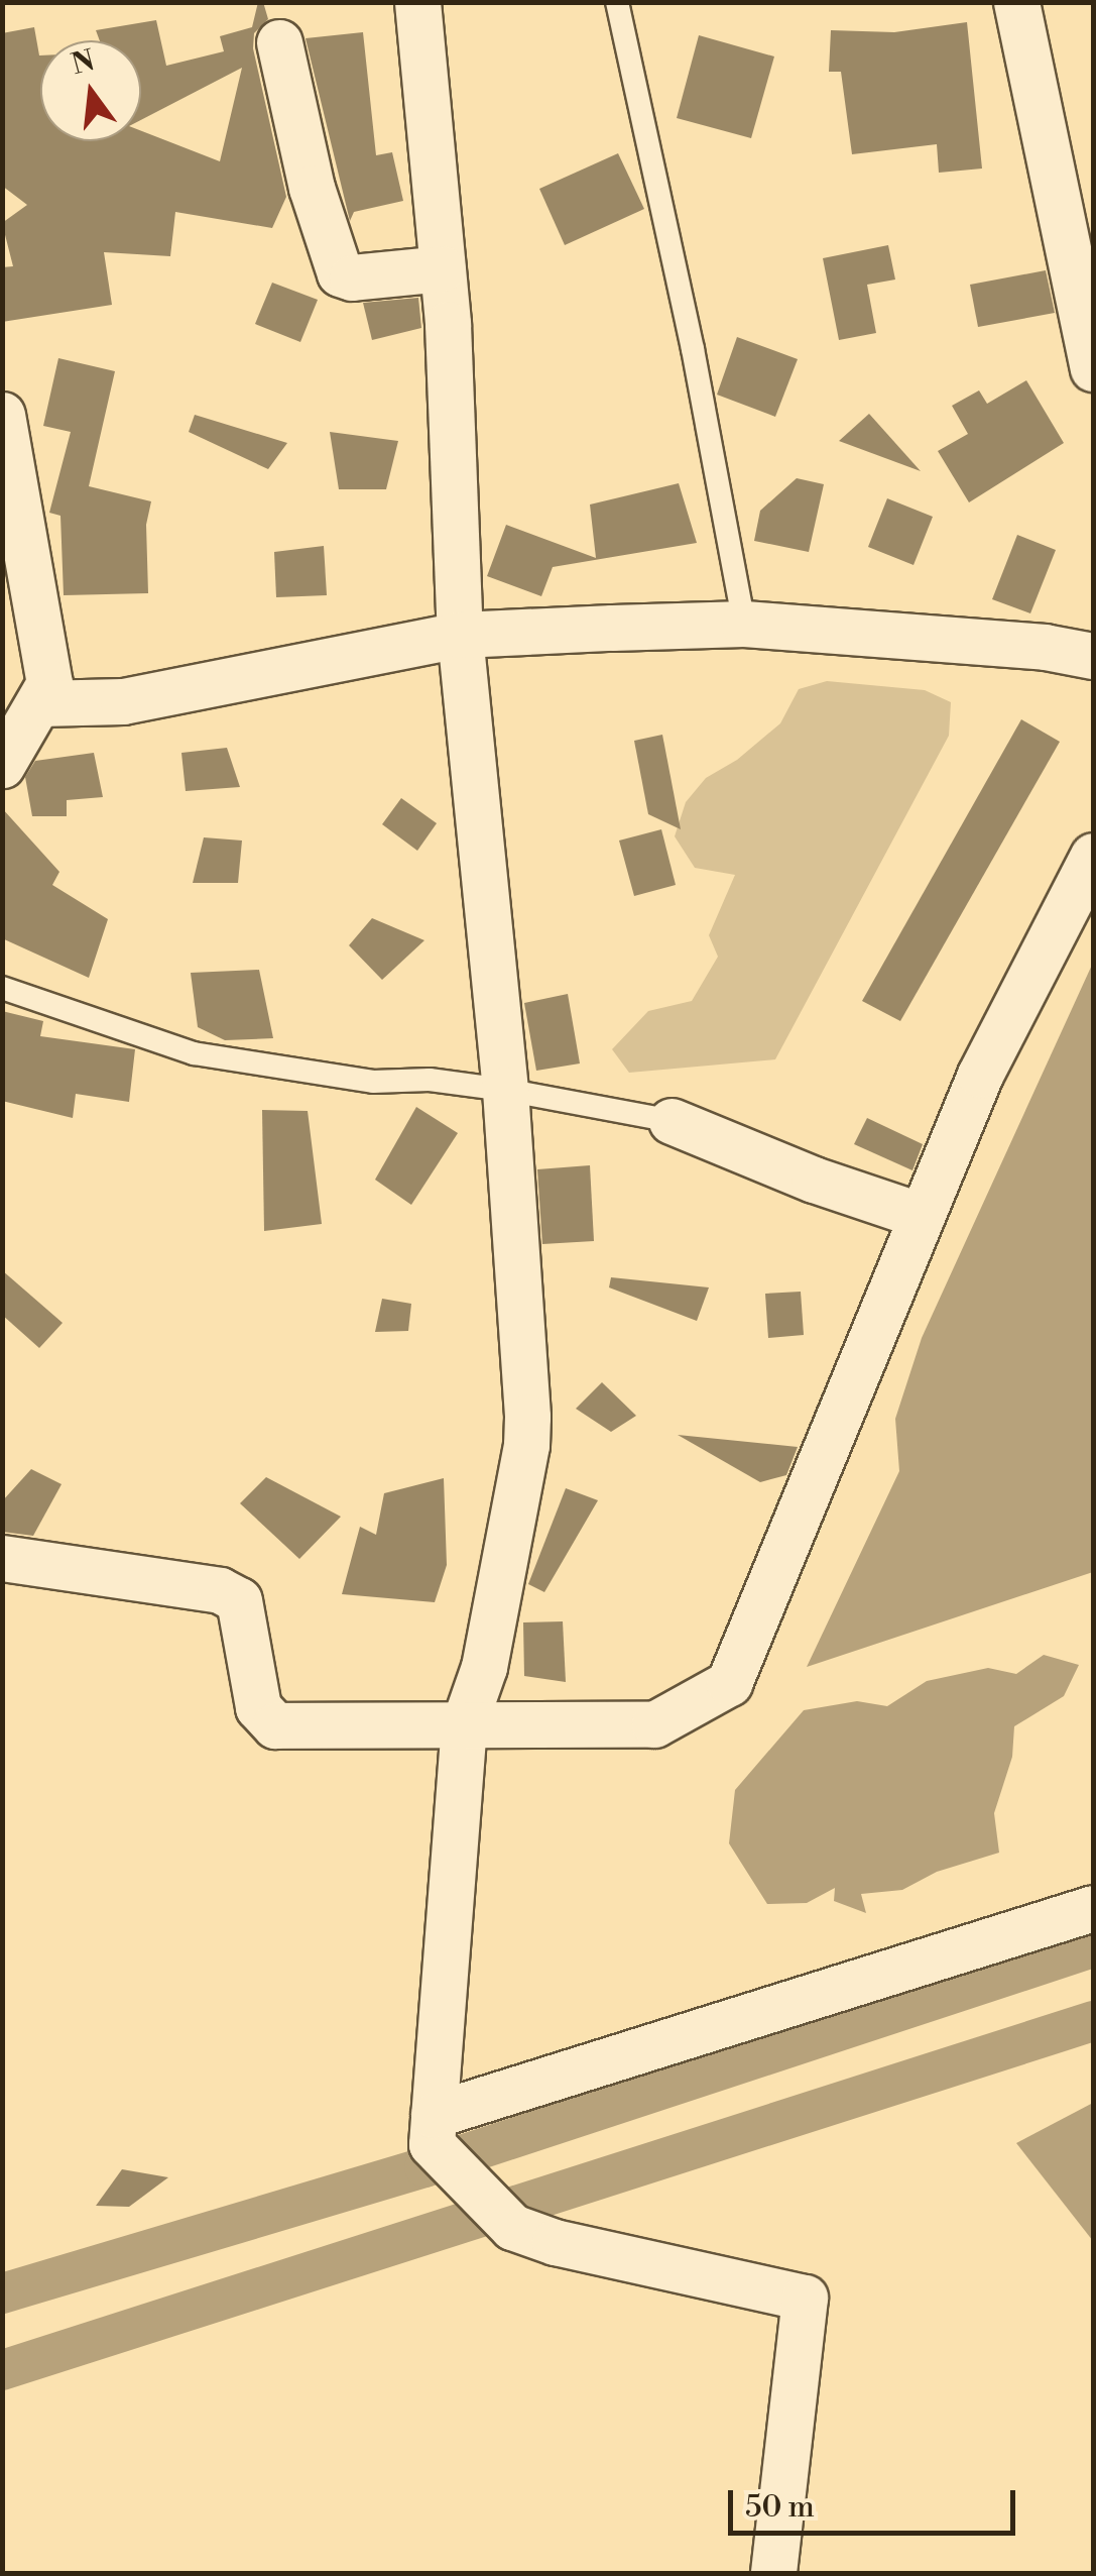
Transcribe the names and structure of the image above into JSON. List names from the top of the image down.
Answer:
{
  "scale_bar": "50 m",
  "north": "top"
}
